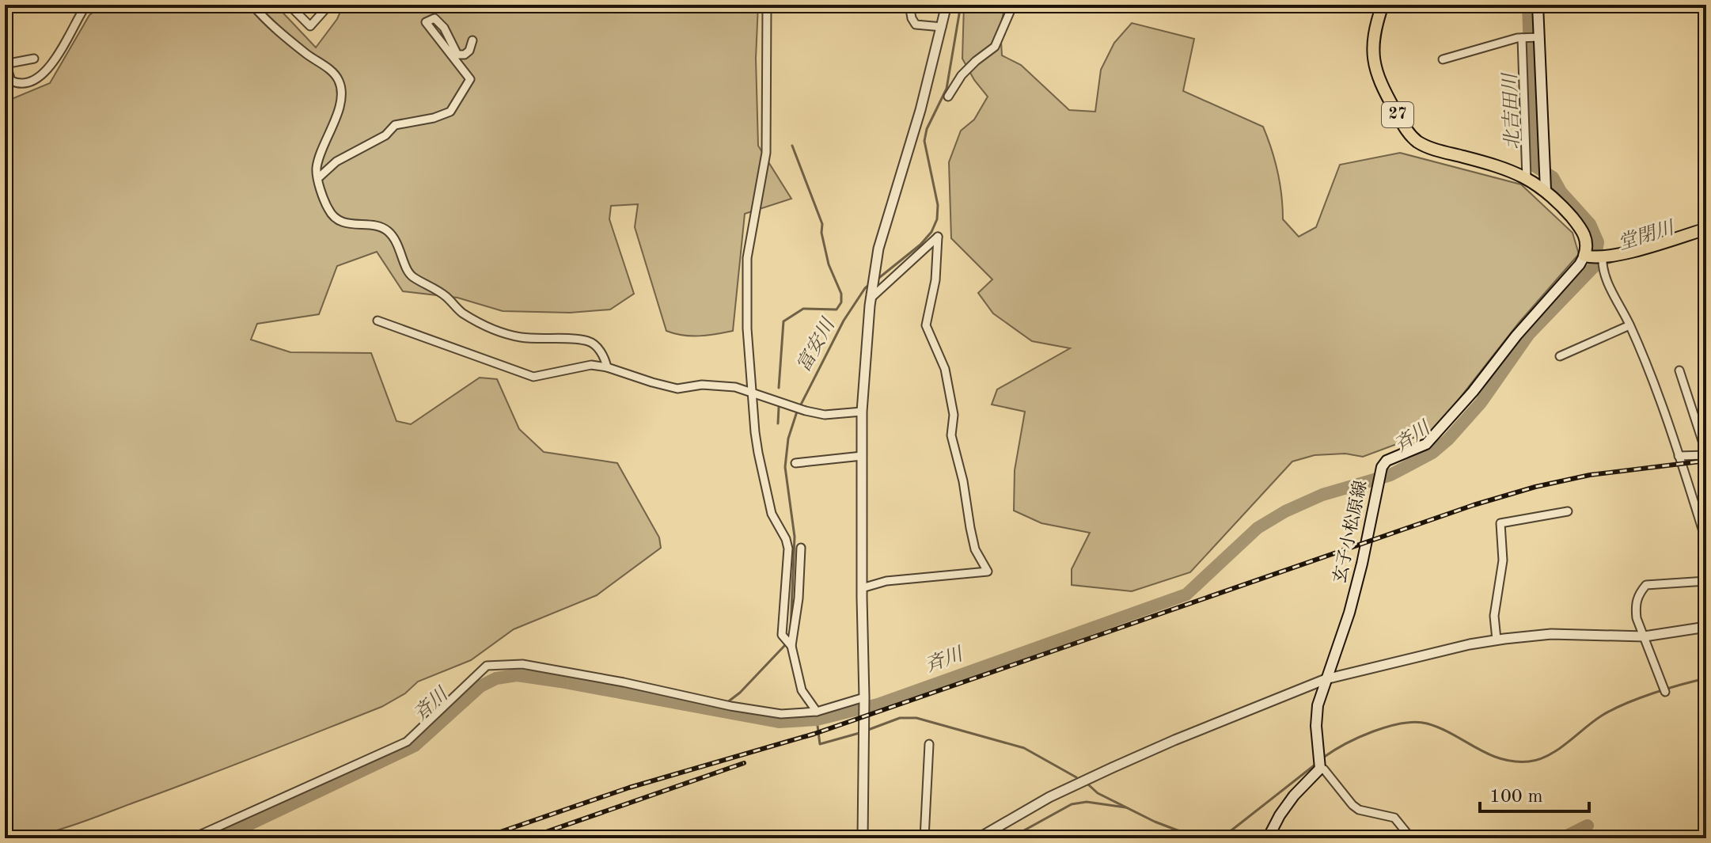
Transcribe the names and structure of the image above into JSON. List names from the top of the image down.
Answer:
{
  "streets": {
    "main road": ["27", "玄子小松原線"]
  },
  "crossings": [
    ["27", "玄子小松原線"]
  ],
  "water": [
    "北吉田川",
    "堂閉川",
    "富安川",
    "斉川"
  ],
  "scale_bar": "100 m"
}
